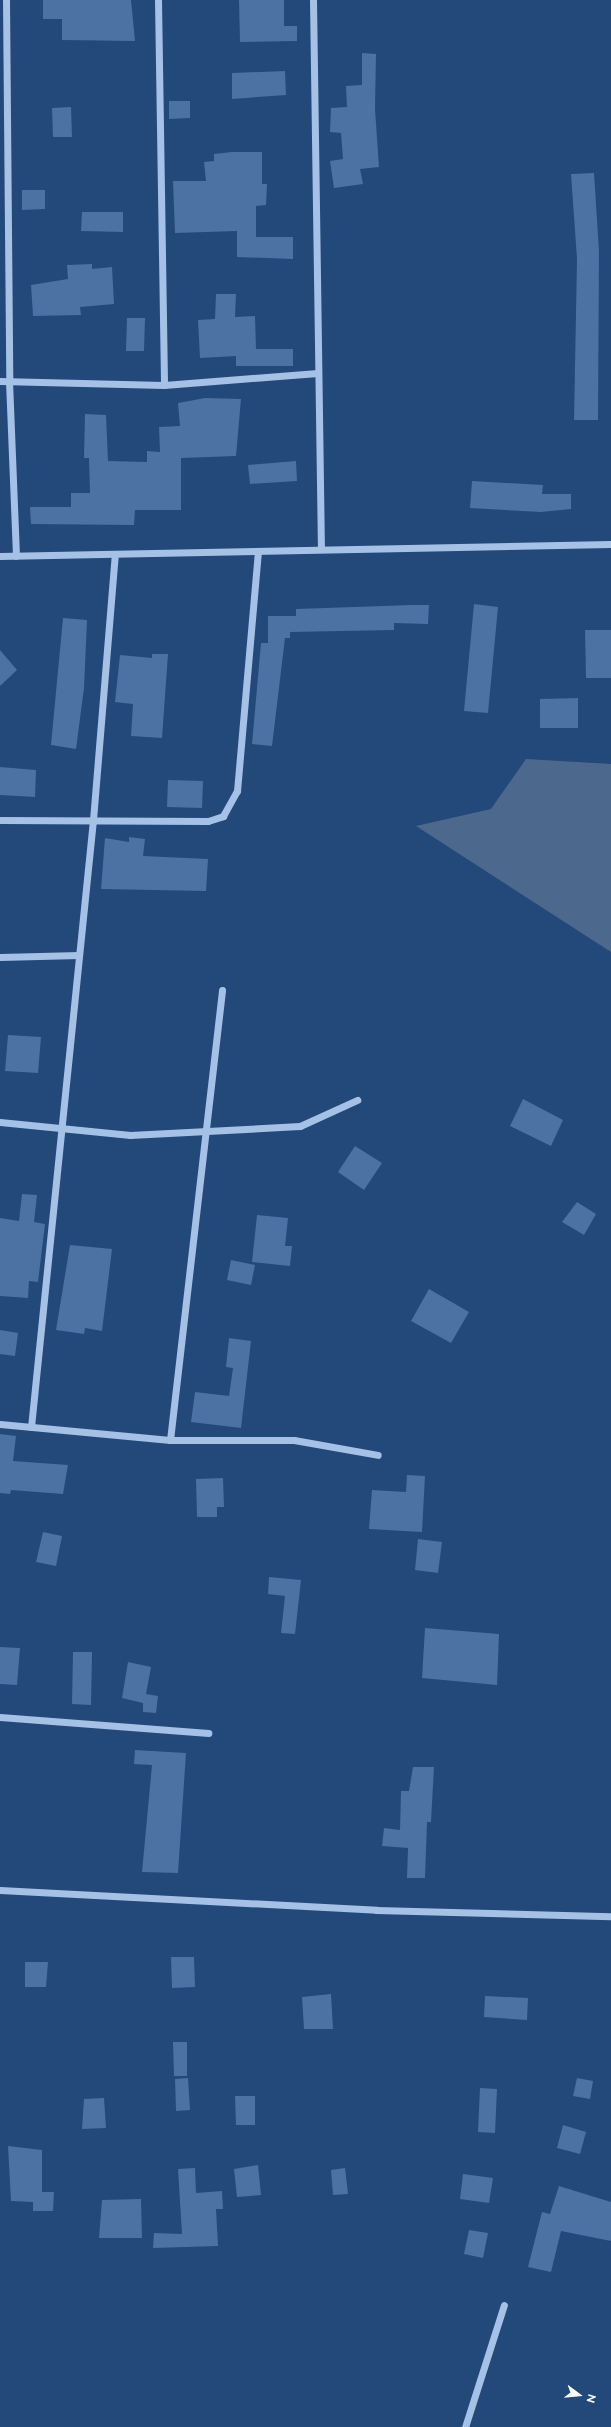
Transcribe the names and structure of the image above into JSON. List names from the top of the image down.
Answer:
{
  "north": "right"
}
